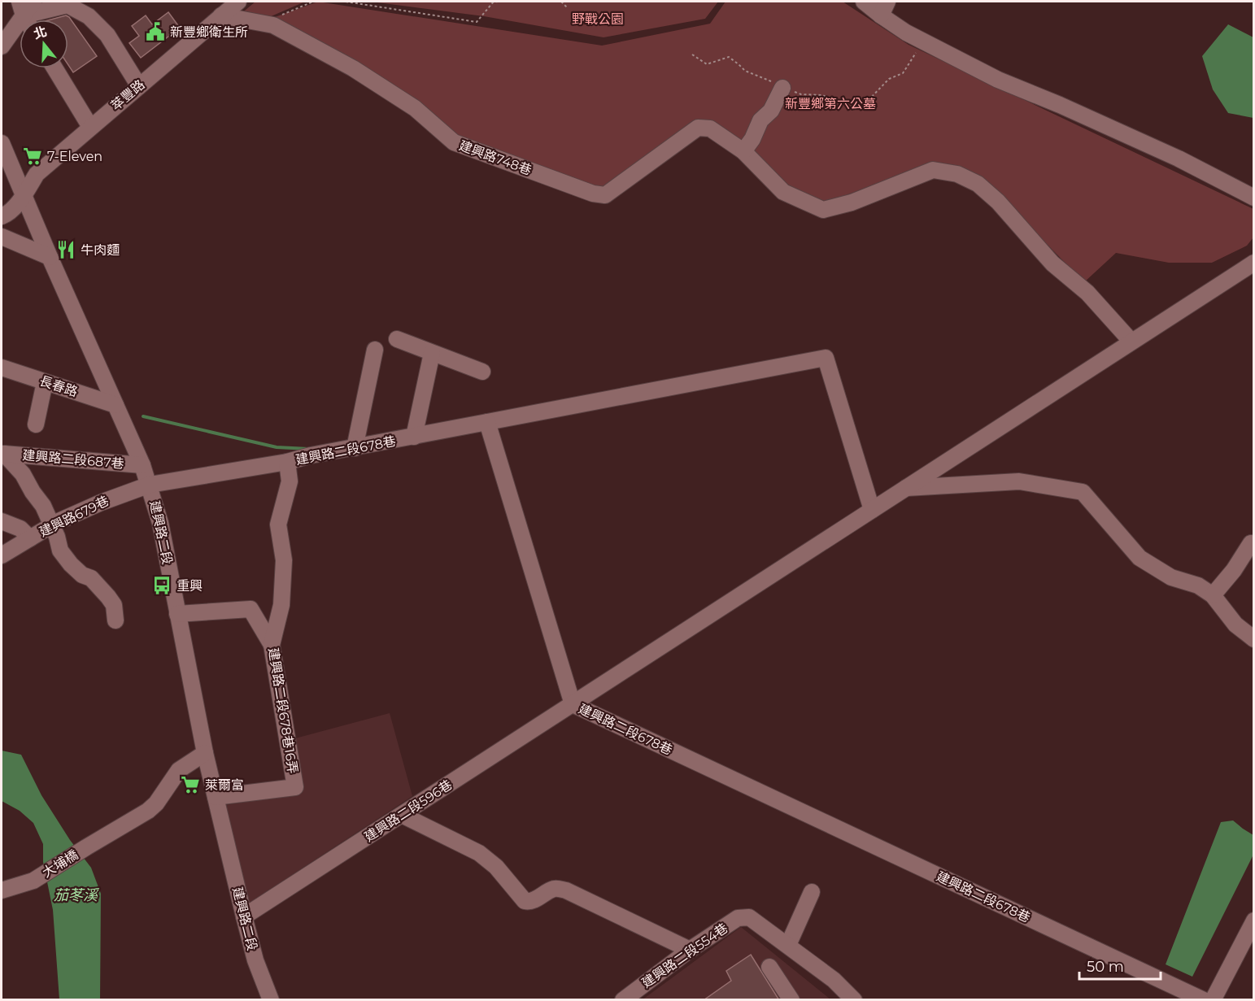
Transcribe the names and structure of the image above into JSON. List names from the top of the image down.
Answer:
{
  "streets": {
    "street": [
      "萃豐路",
      "建興路748巷",
      "長春路",
      "建興路二段678巷",
      "建興路二段687巷",
      "建興路679巷",
      "建興路二段",
      "建興路二段678巷16弄",
      "建興路二段596巷",
      "大埔橋",
      "建興路二段554巷"
    ]
  },
  "crossings": [
    ["萃豐路", "建興路748巷"],
    ["萃豐路", "建興路二段"],
    ["建興路748巷", "建興路二段596巷"],
    ["長春路", "建興路二段"],
    ["建興路二段678巷", "建興路679巷"],
    ["建興路二段678巷", "建興路二段"],
    ["建興路二段678巷", "建興路二段678巷16弄"],
    ["建興路二段678巷", "建興路二段596巷"],
    ["建興路二段687巷", "建興路679巷"],
    ["建興路二段687巷", "建興路二段"],
    ["建興路679巷", "建興路二段"],
    ["建興路二段", "建興路二段678巷16弄"],
    ["建興路二段", "建興路二段596巷"],
    ["建興路二段", "大埔橋"]
  ],
  "water": ["茄苳溪"],
  "parks": ["野戰公園", "新豐鄉第六公墓"],
  "places": {
    "public building": ["新豐鄉衛生所"],
    "supermarket": ["7-Eleven", "萊爾富"],
    "restaurant": ["牛肉麵"],
    "bus stop": ["重興"]
  },
  "scale_bar": "50 m",
  "north": "top"
}
